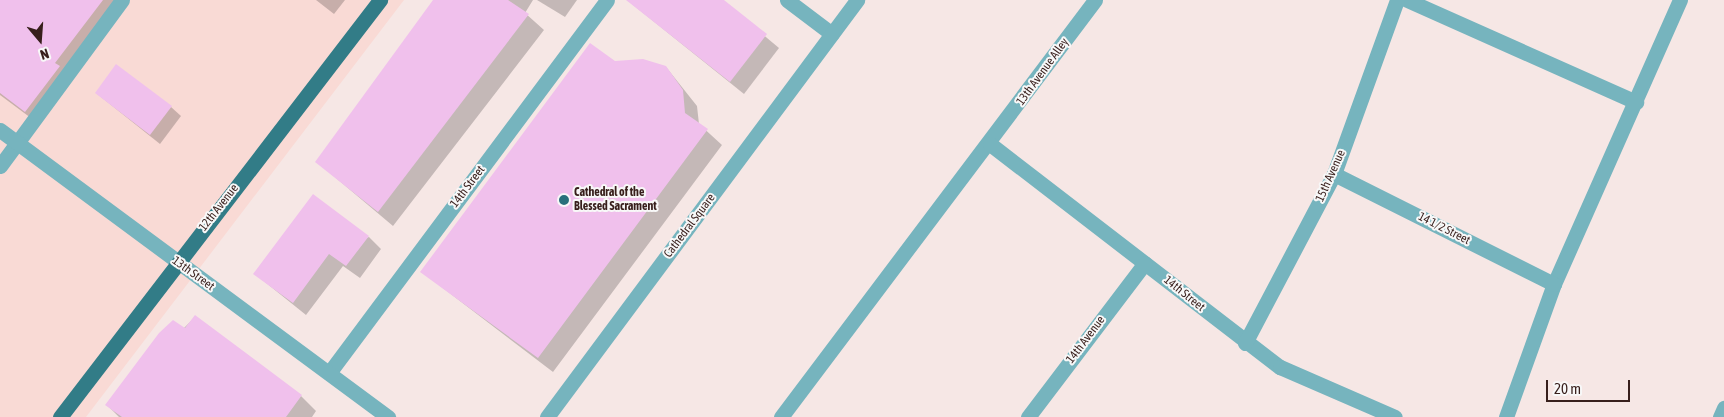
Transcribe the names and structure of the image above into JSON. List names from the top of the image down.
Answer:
{
  "streets": {
    "main road": ["12th Avenue"],
    "street": [
      "13th Avenue Alley",
      "15th Avenue",
      "14th Street",
      "Cathedral Square",
      "14 1/2 Street",
      "13th Street",
      "14th Avenue"
    ]
  },
  "crossings": [
    ["13th Avenue Alley", "14th Street"],
    ["15th Avenue", "14th Street"],
    ["15th Avenue", "14 1/2 Street"],
    ["14th Street", "13th Street"],
    ["14th Street", "14th Avenue"],
    ["12th Avenue", "13th Street"]
  ],
  "places": ["Cathedral of the Blessed Sacrament"],
  "scale_bar": "20 m",
  "north": "bottom"
}
